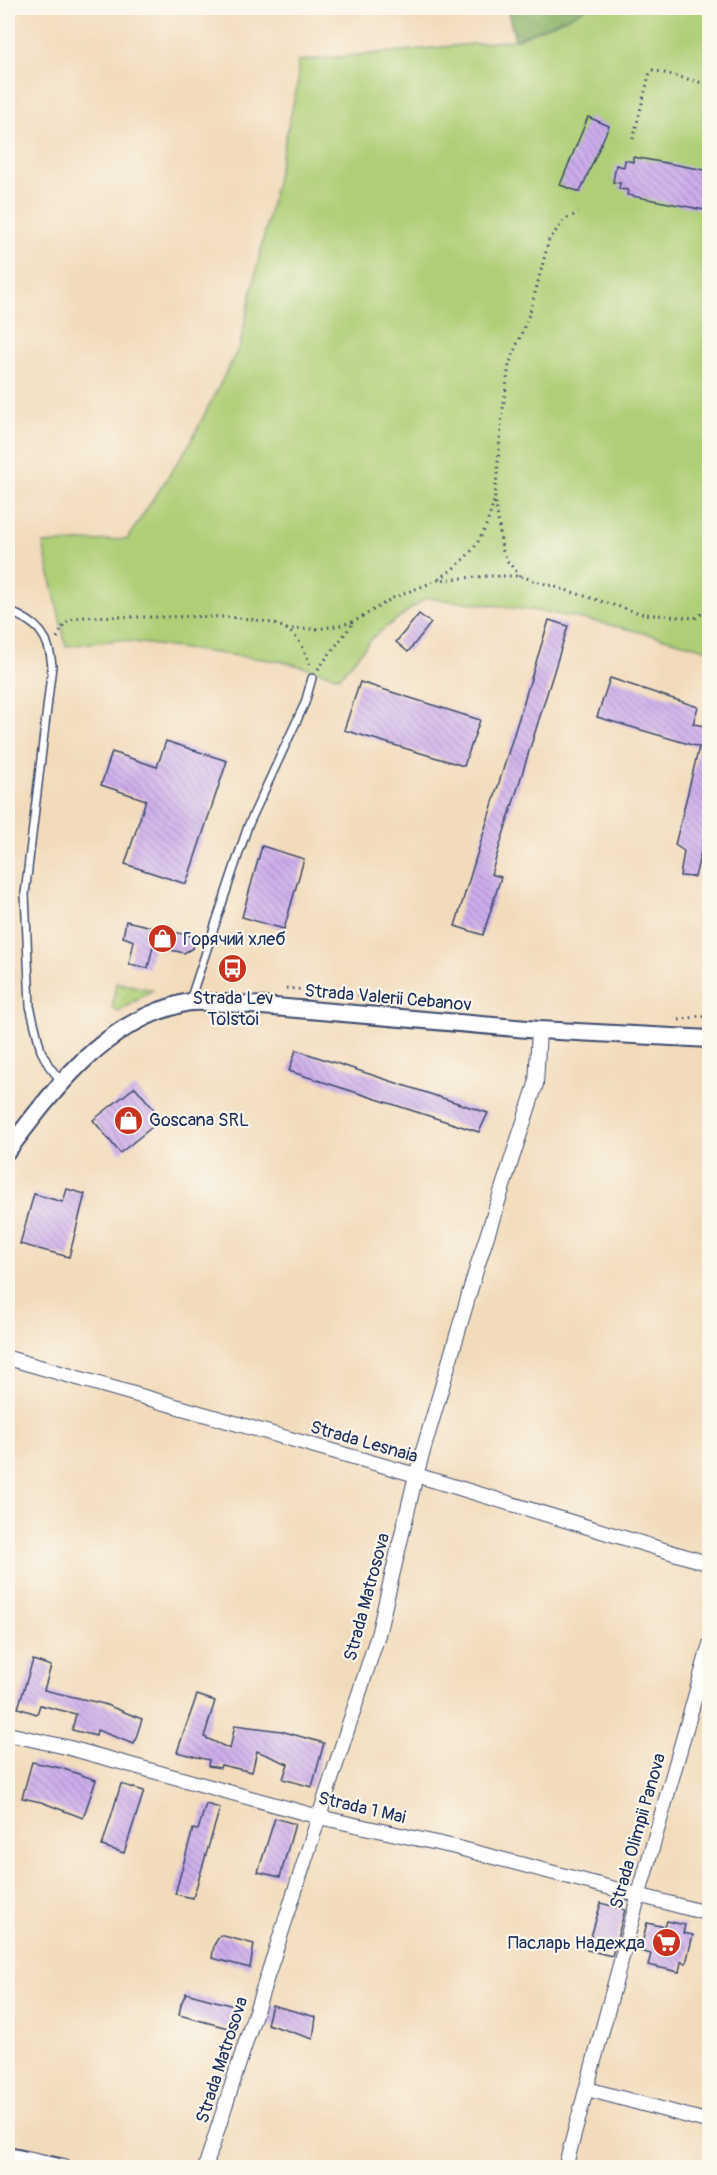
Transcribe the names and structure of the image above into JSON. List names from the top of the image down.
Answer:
{
  "streets": {
    "street": [
      "Strada Valerii Cebanov",
      "Strada Lesnaia",
      "Strada Matrosova",
      "Strada 1 Mai",
      "Strada Olimpii Panova"
    ]
  },
  "crossings": [
    ["Strada Valerii Cebanov", "Strada Matrosova"],
    ["Strada Lesnaia", "Strada Matrosova"],
    ["Strada Matrosova", "Strada 1 Mai"],
    ["Strada 1 Mai", "Strada Olimpii Panova"]
  ],
  "places": {
    "shop": ["Горячий хлеб", "Goscana SRL"],
    "bus stop": ["Strada Lev Tolstoi"],
    "supermarket": ["Пасларь Надежда"]
  }
}
